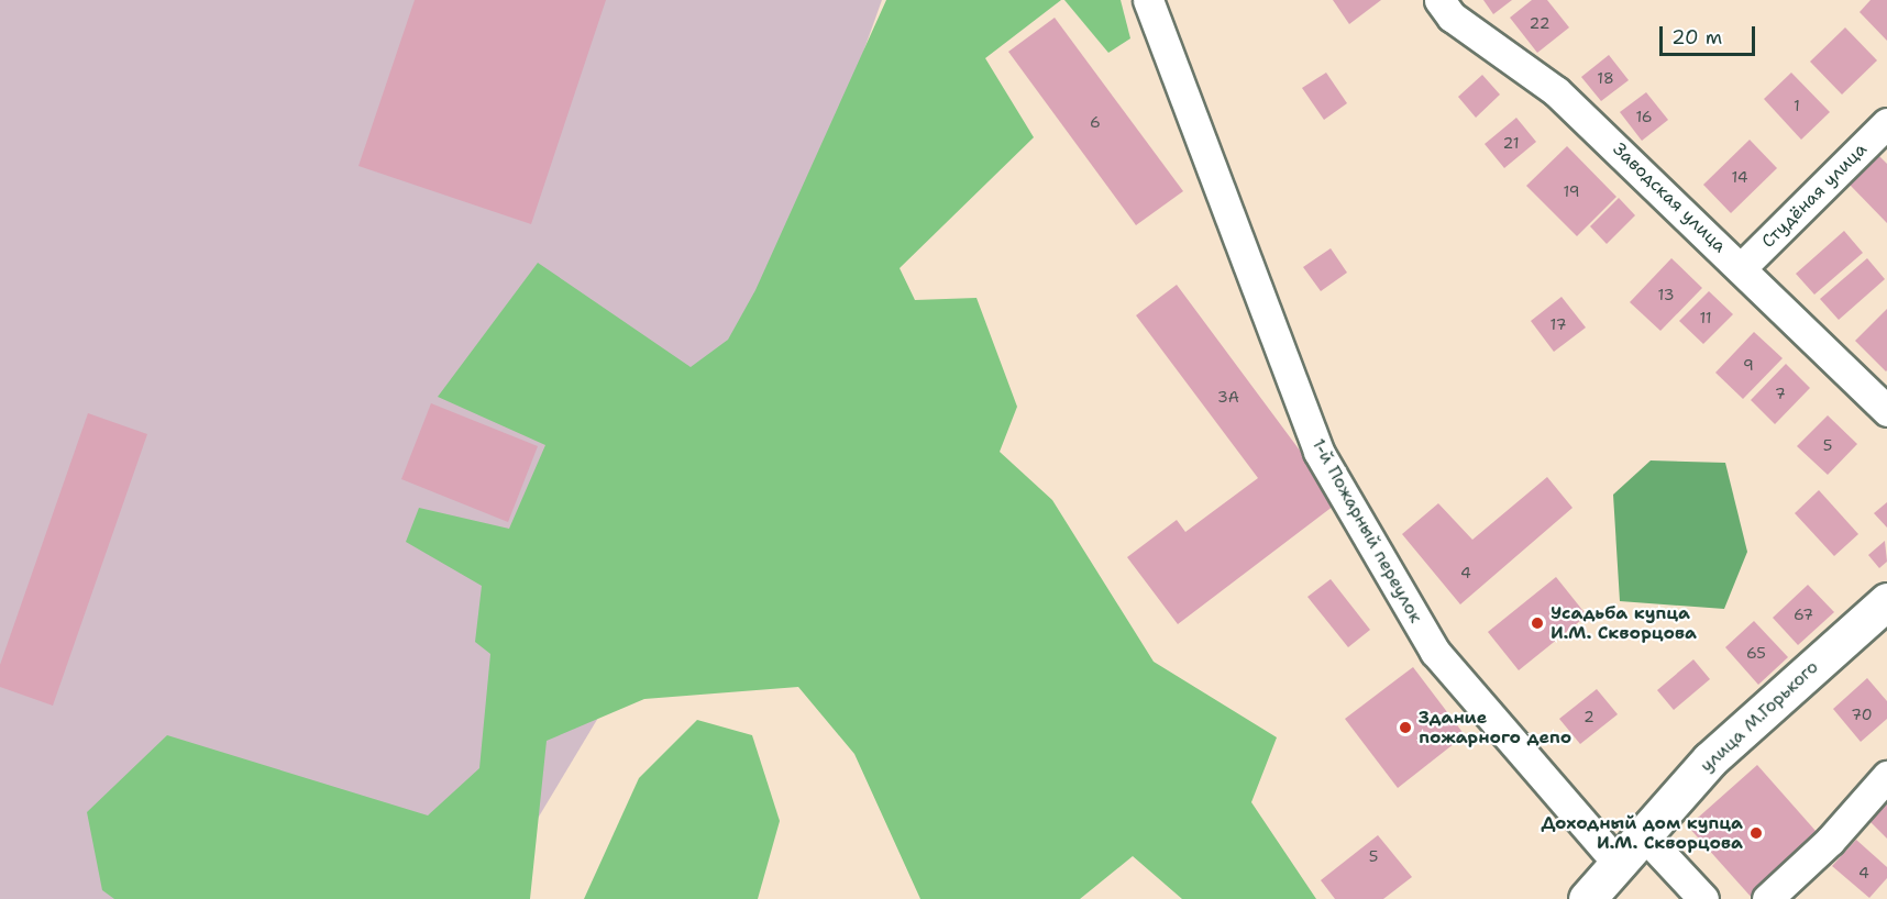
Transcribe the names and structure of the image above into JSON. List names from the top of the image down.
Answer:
{
  "streets": {
    "street": [
      "Студёная улица",
      "Заводская улица",
      "1-й Пожарный переулок",
      "улица М.Горького"
    ]
  },
  "crossings": [
    ["Студёная улица", "Заводская улица"],
    ["1-й Пожарный переулок", "улица М.Горького"]
  ],
  "places": ["Усадьба купца И.М. Скворцова", "Здание пожарного депо", "Доходный дом купца И.М. Скворцова"],
  "house_numbers": [
    "22",
    "18",
    "1",
    "16",
    "6",
    "21",
    "14",
    "19",
    "13",
    "11",
    "17",
    "9",
    "7",
    "3А",
    "5",
    "4",
    "67",
    "65",
    "70",
    "2",
    "5",
    "4"
  ],
  "scale_bar": "20 m"
}
